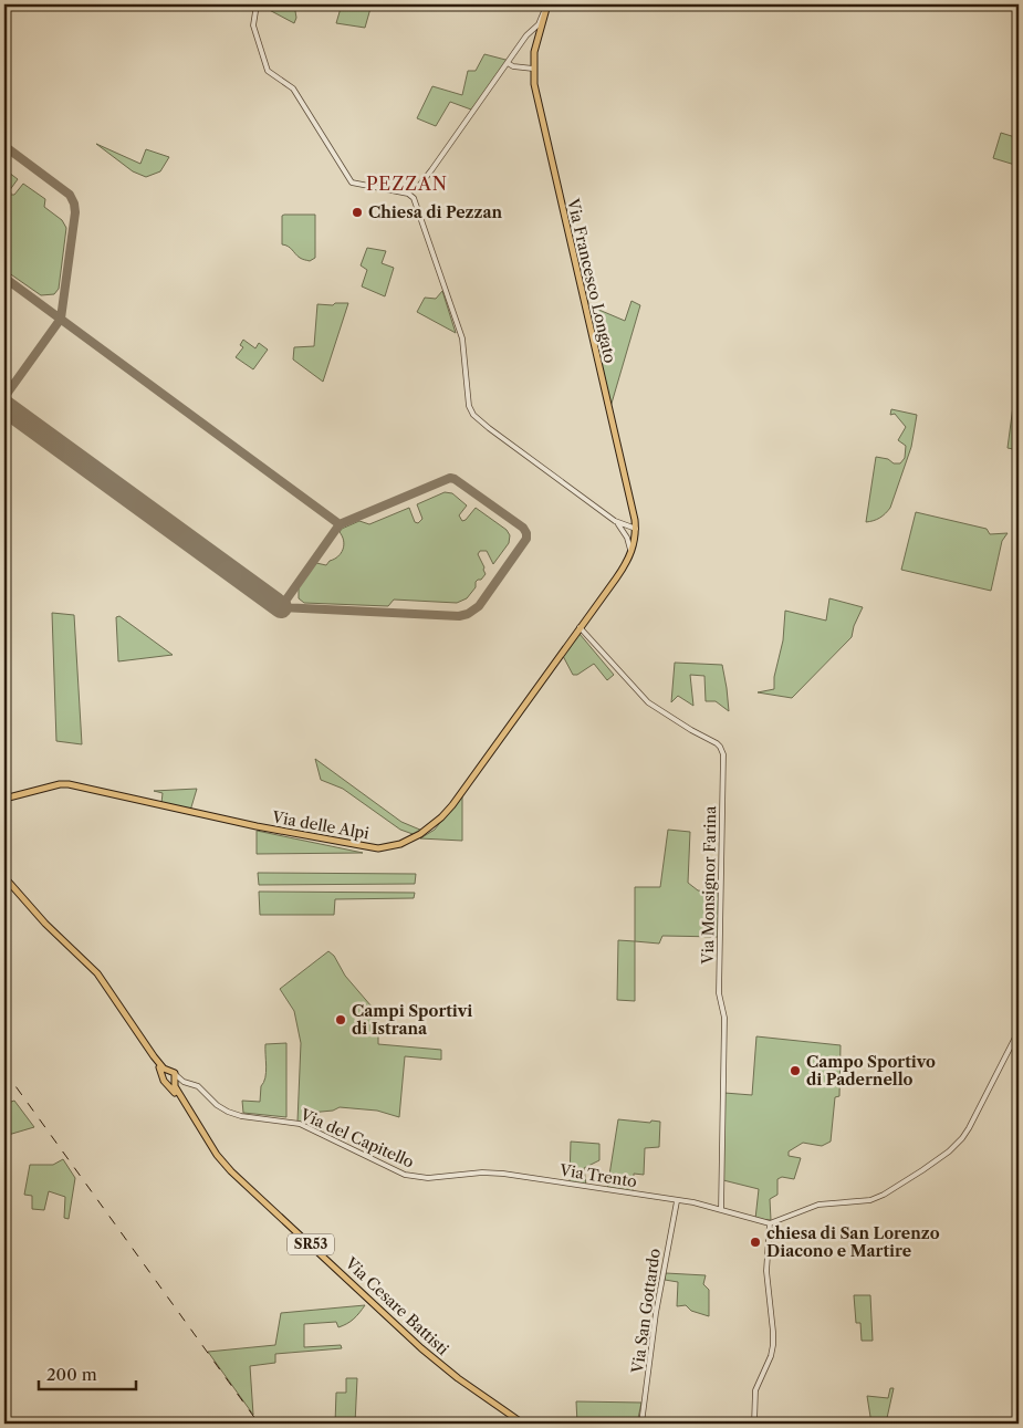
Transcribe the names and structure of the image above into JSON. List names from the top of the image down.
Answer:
{
  "streets": {
    "main road": [
      "Via Francesco Longato",
      "Via delle Alpi",
      "SR53",
      "Via Cesare Battisti"
    ],
    "street": [
      "Via Monsignor Farina",
      "Via del Capitello",
      "Via Trento",
      "Via San Gottardo"
    ]
  },
  "crossings": [
    ["Via Francesco Longato", "Via delle Alpi"],
    ["Via delle Alpi", "Via Monsignor Farina"],
    ["Via Monsignor Farina", "Via Trento"],
    ["Via del Capitello", "Via Trento"],
    ["Via del Capitello", "Via Cesare Battisti"],
    ["Via Trento", "Via San Gottardo"]
  ],
  "districts": ["PEZZAN"],
  "places": [
    "Chiesa di Pezzan",
    "Campi Sportivi di Istrana",
    "Campo Sportivo di Padernello",
    "chiesa di San Lorenzo Diacono e Martire"
  ],
  "scale_bar": "200 m"
}
